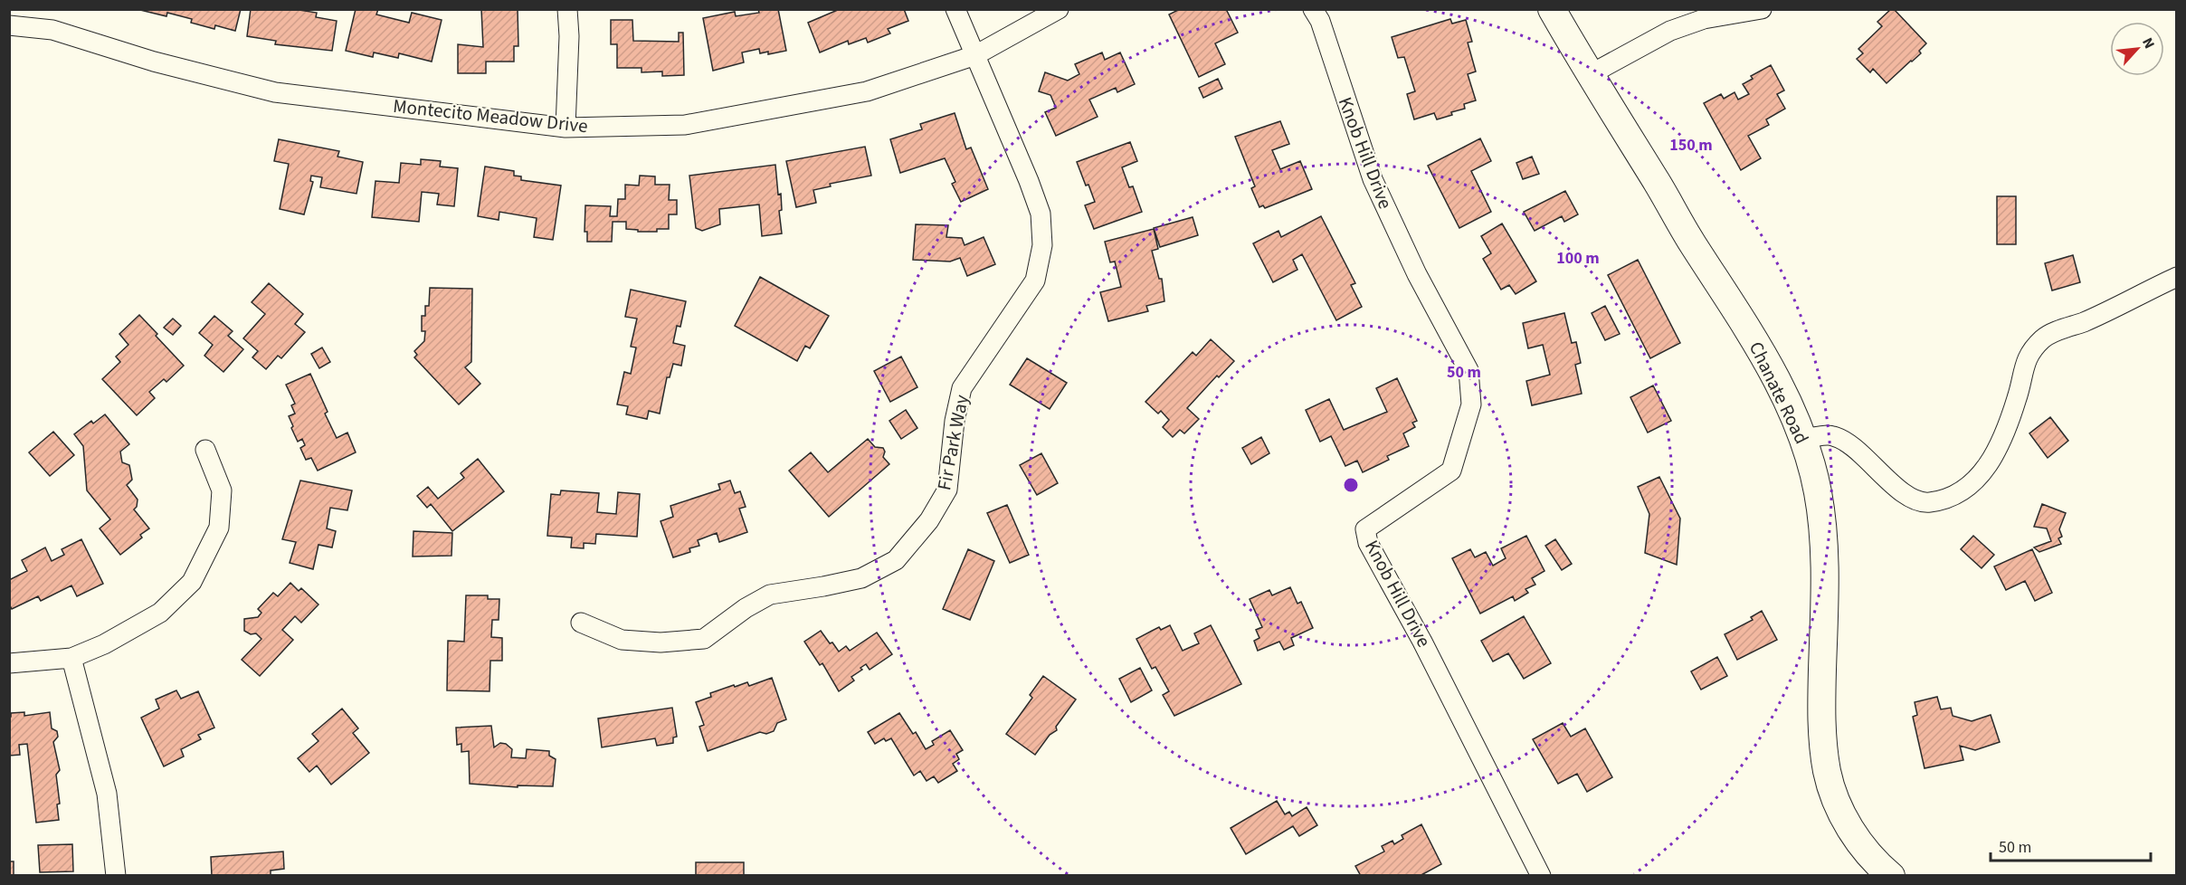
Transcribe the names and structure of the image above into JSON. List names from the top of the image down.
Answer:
{
  "streets": {
    "street": [
      "Montecito Meadow Drive",
      "Knob Hill Drive",
      "Chanate Road",
      "Fir Park Way"
    ]
  },
  "crossings": [
    ["Montecito Meadow Drive", "Fir Park Way"]
  ],
  "scale_bar": "50 m",
  "north": "top right",
  "rings": ["150 m", "100 m", "50 m"]
}
